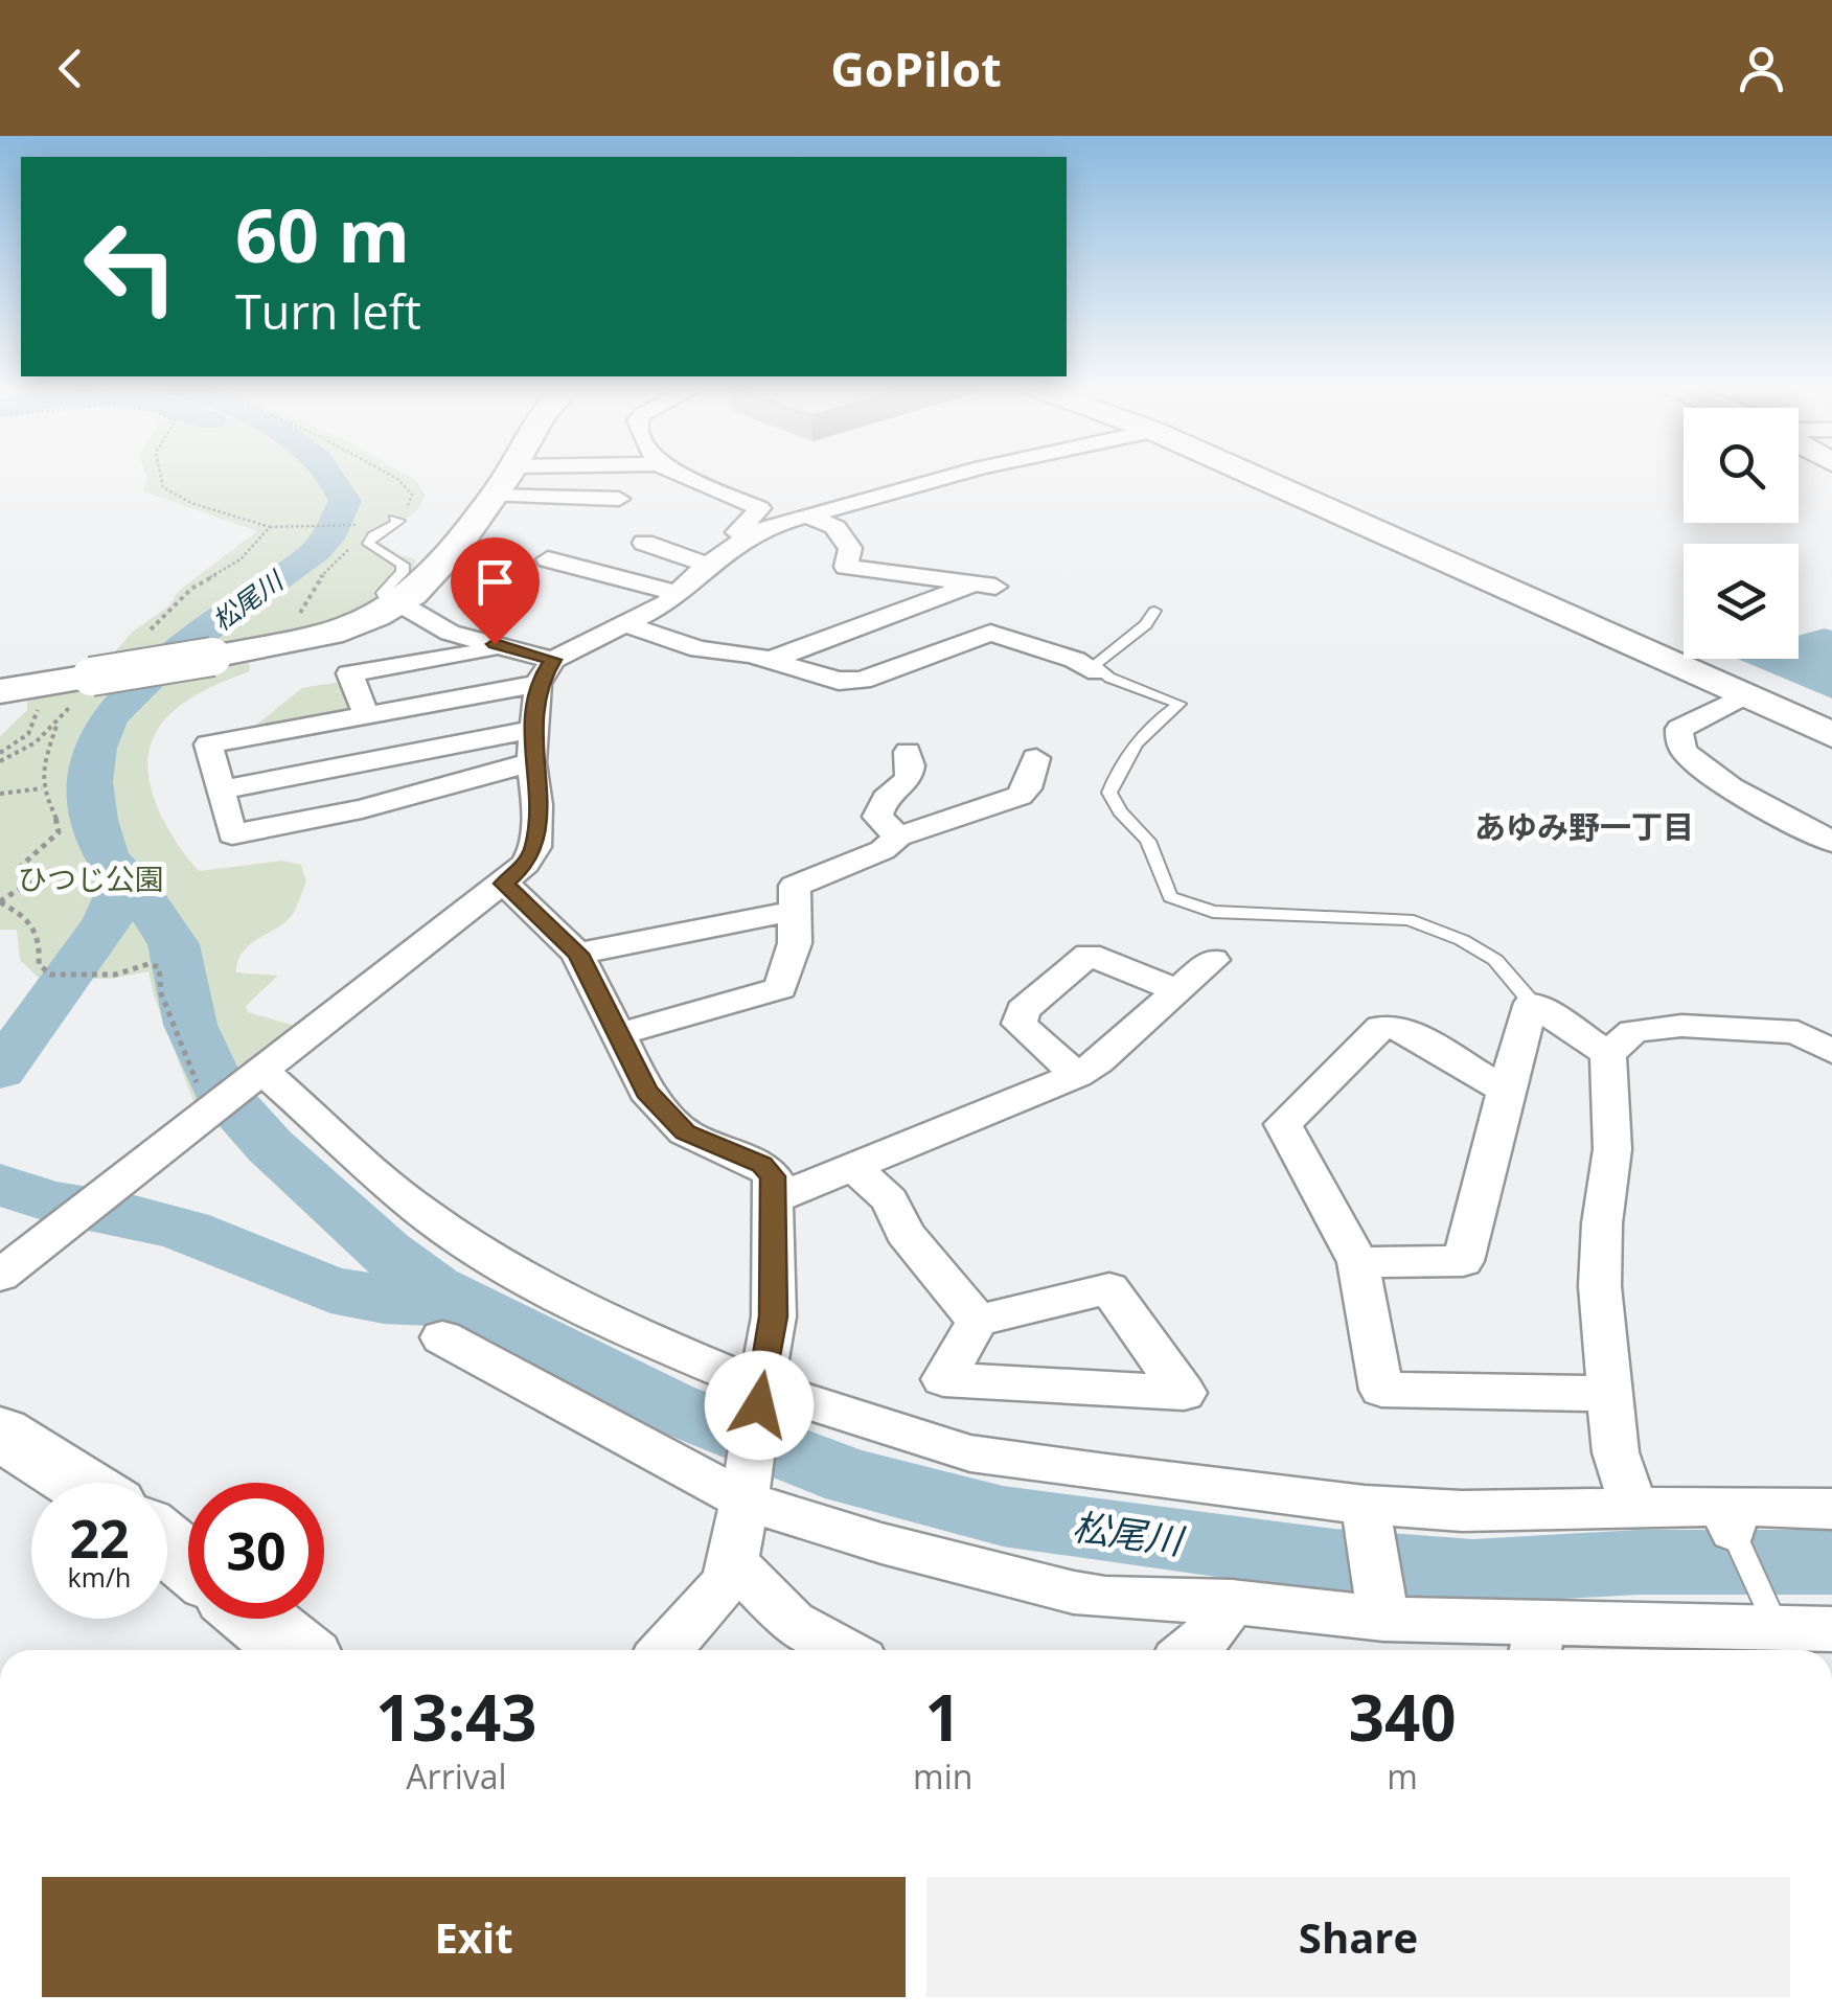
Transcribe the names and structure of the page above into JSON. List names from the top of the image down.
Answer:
{
  "districts": ["あゆみ野一丁目"],
  "water": ["松尾川"],
  "parks": ["ひつじ公園"],
  "page": {
    "header": "GoPilot",
    "turn": ["60 m", "Turn left"],
    "speed": "22 km/h",
    "limit": "30",
    "eta": [
      "13:43",
      "Arrival",
      "1",
      "min",
      "340",
      "m"
    ],
    "buttons": ["Exit", "Share"]
  }
}
